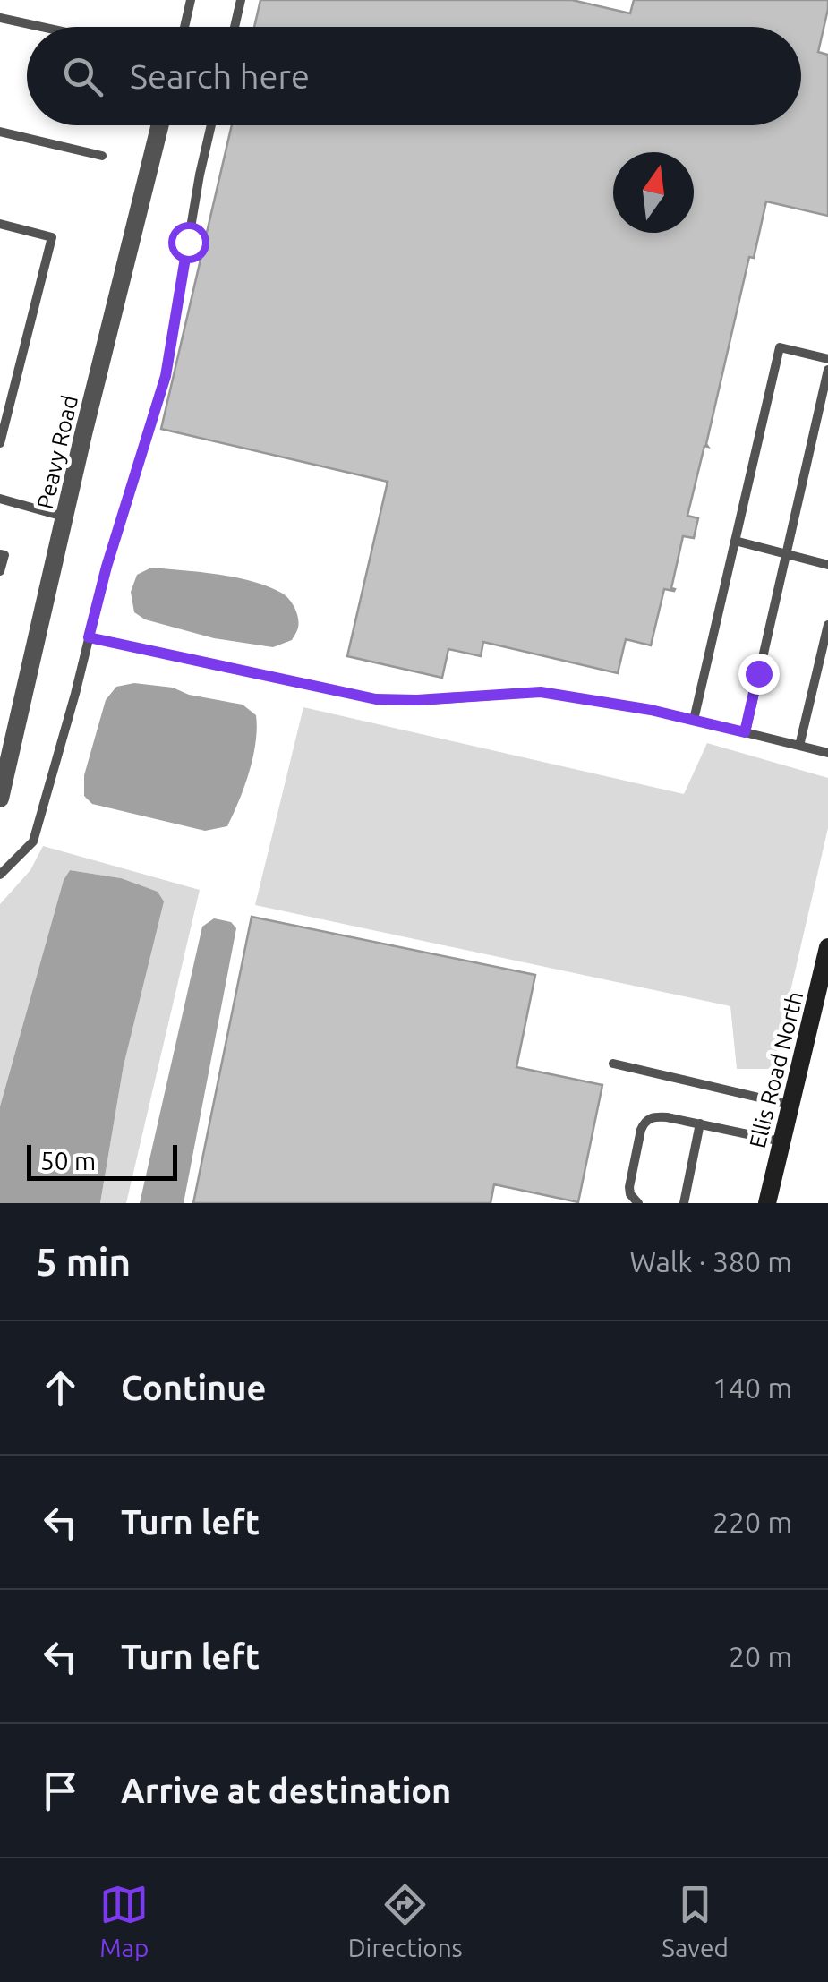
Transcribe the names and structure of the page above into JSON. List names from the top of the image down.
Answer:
{
  "streets": {
    "street": ["Peavy Road", "Ellis Road North"]
  },
  "scale_bar": "50 m",
  "north": "top",
  "page": {
    "search": "Search here",
    "scale": "50 m",
    "heading": ["5 min", "Walk · 380 m"],
    "list": [
      ["Continue", "140 m"],
      ["Turn left", "220 m"],
      ["Turn left", "20 m"],
      "Arrive at destination"
    ],
    "nav": ["Map", "Directions", "Saved"]
  }
}
